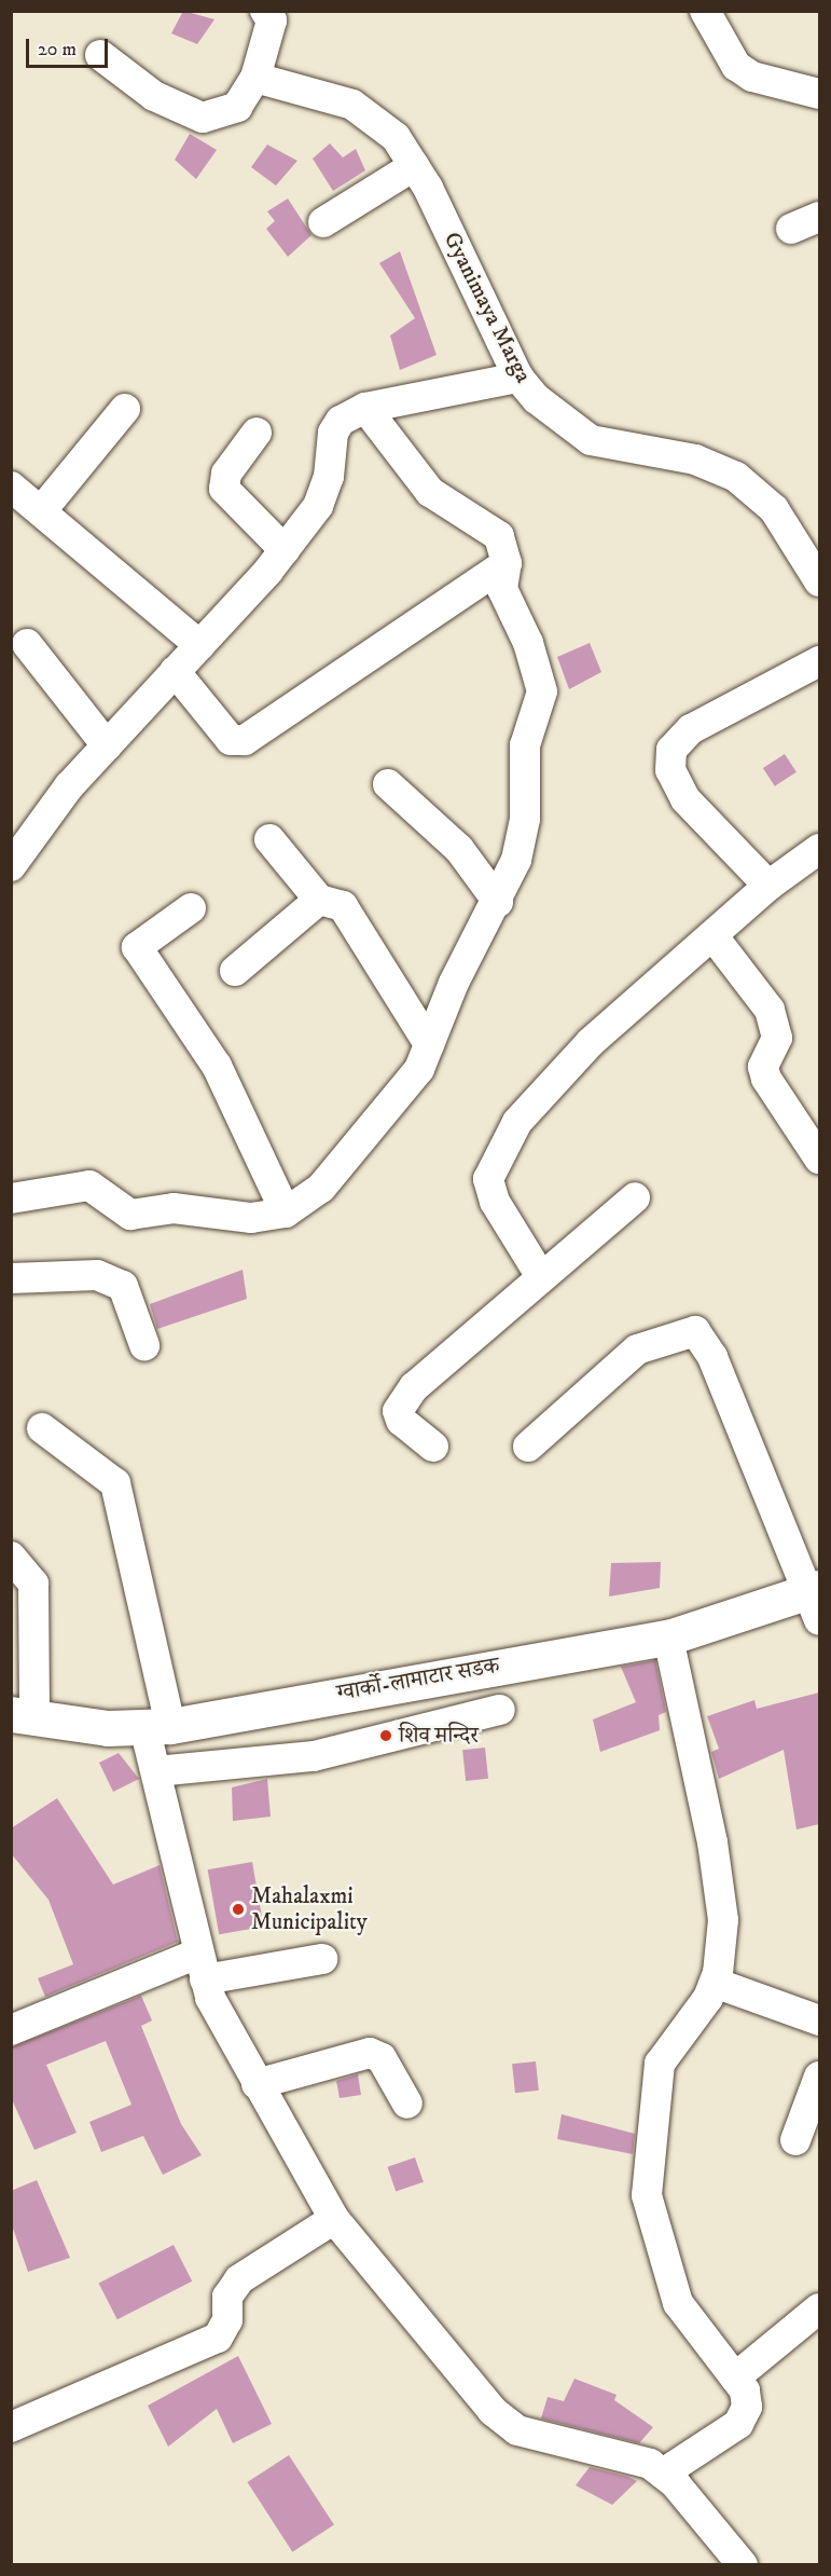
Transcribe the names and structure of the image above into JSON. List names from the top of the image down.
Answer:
{
  "streets": {
    "main road": ["ग्वार्को-लामाटार सडक"],
    "street": ["Gyanimaya Marga"]
  },
  "places": ["शिव मन्दिर", "Mahalaxmi Municipality"],
  "scale_bar": "20 m"
}
